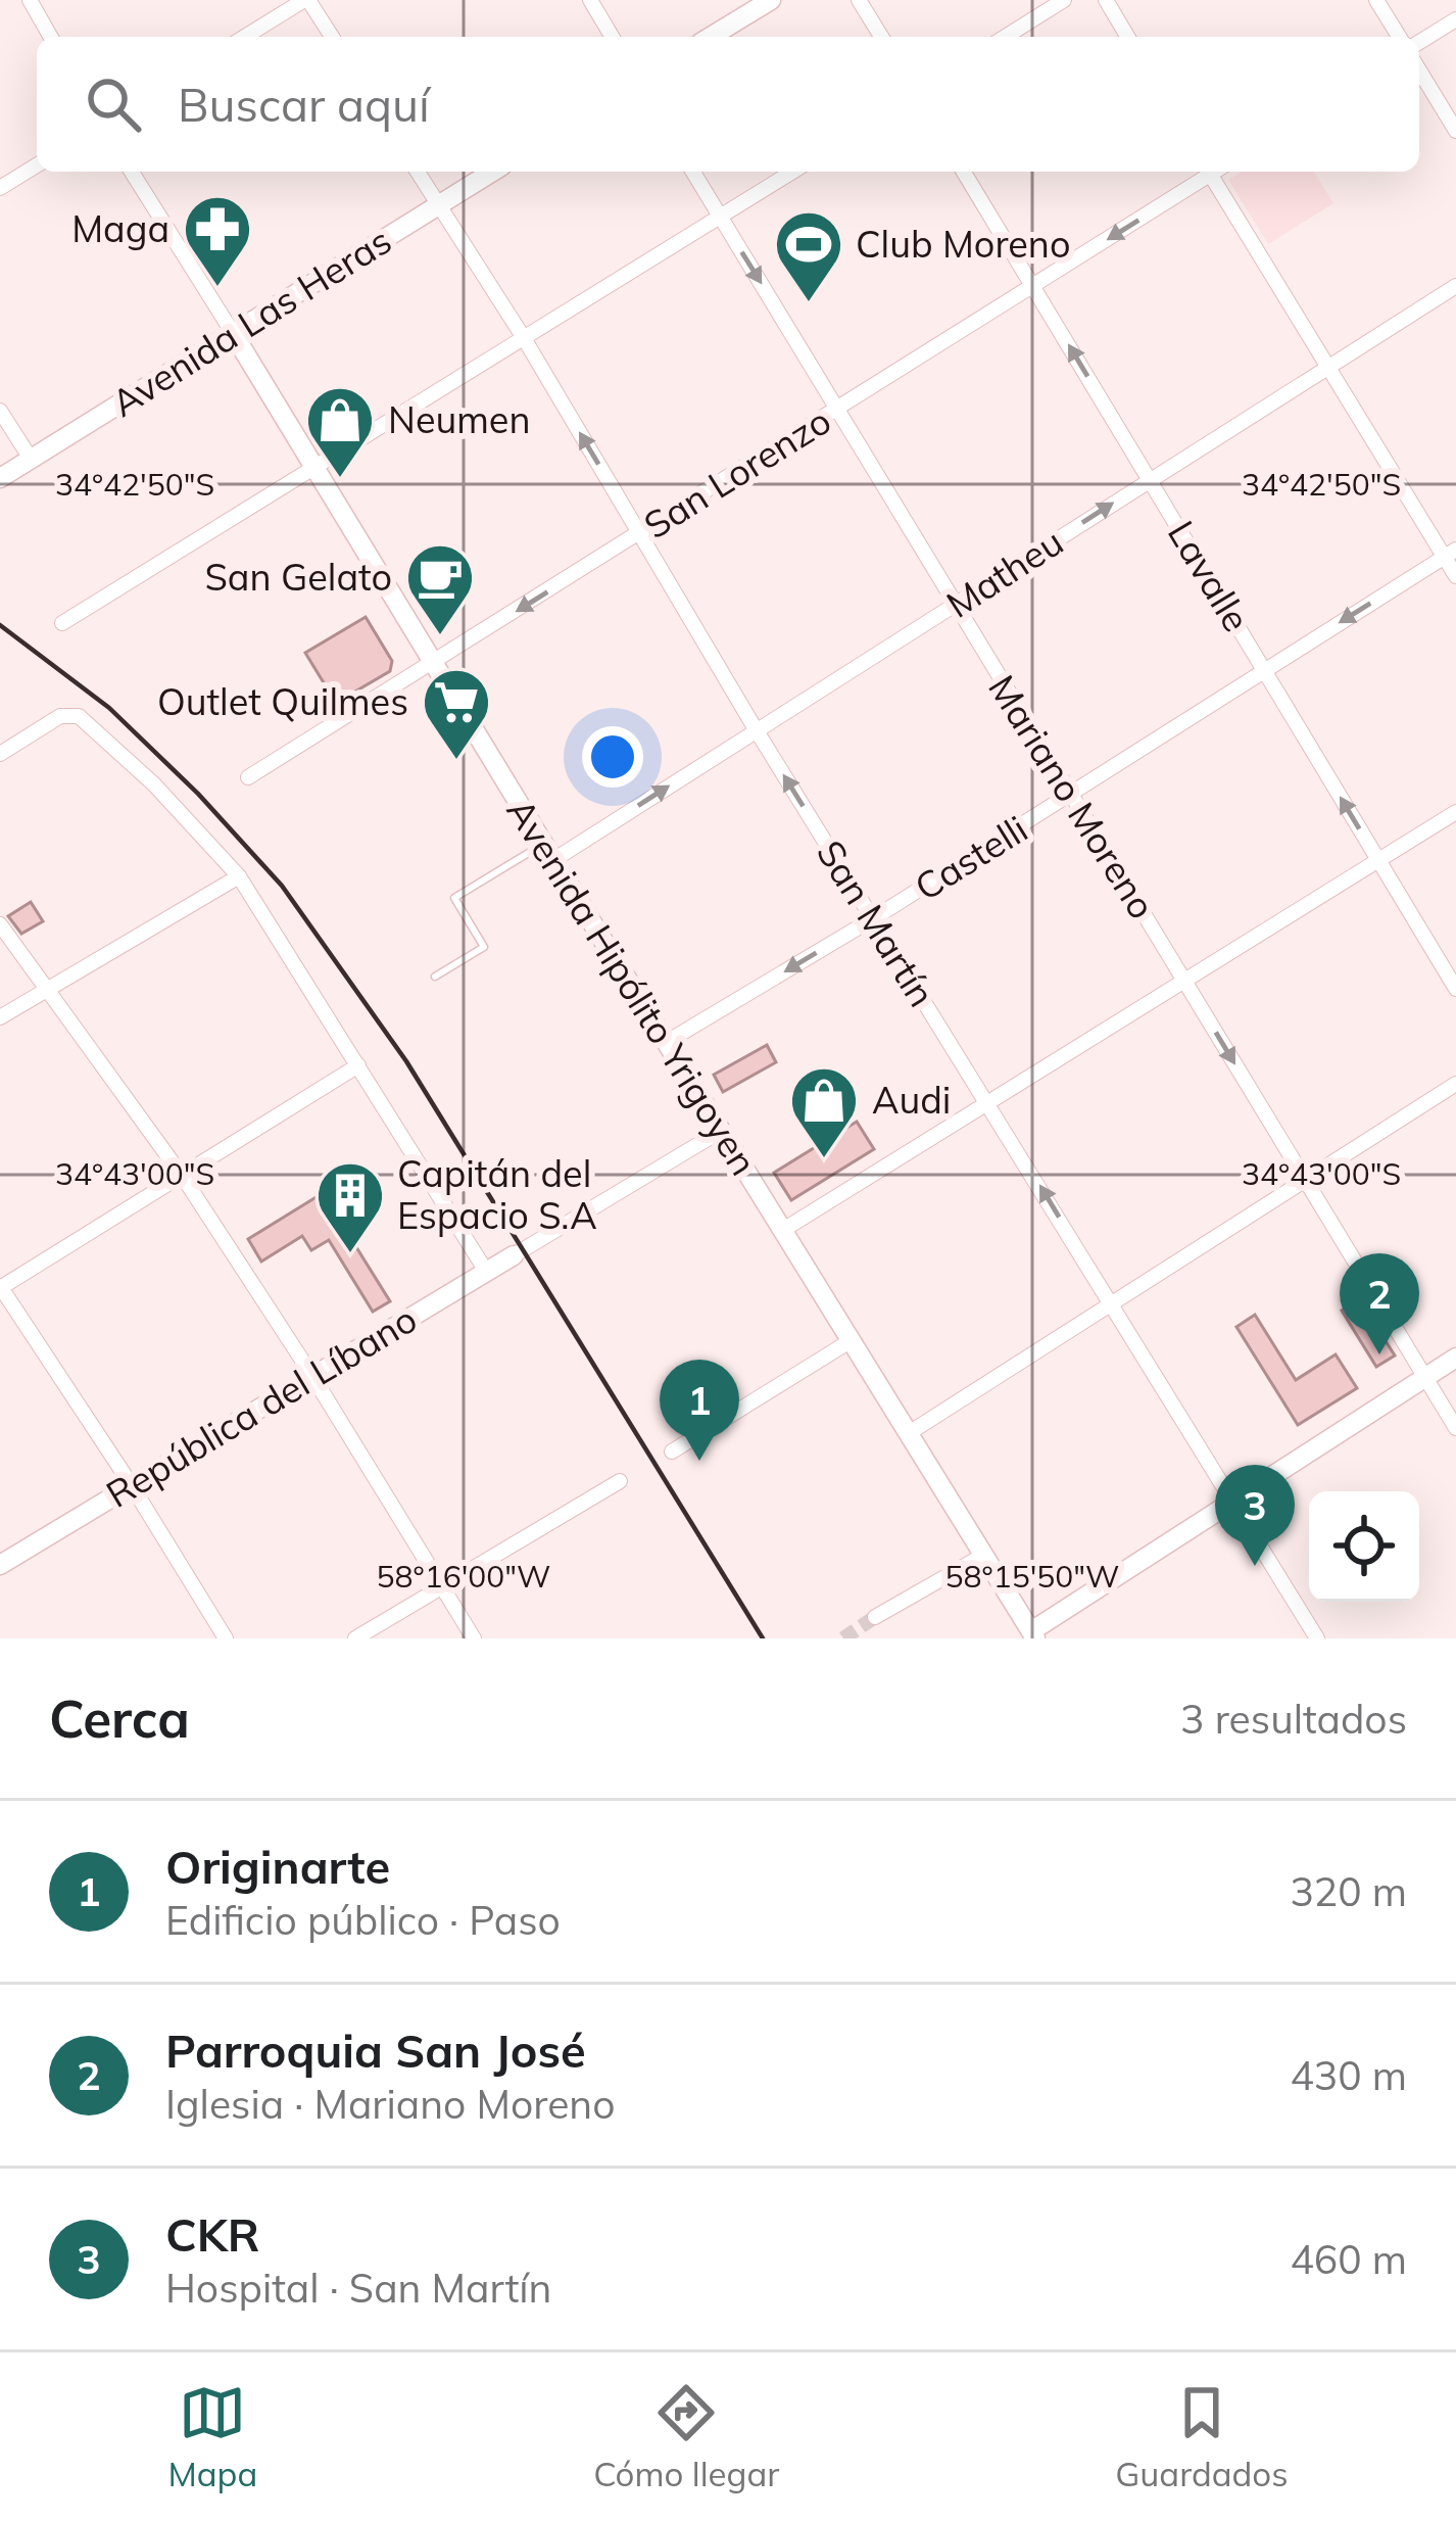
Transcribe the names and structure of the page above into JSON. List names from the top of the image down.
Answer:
{
  "streets": {
    "street": [
      "Avenida Las Heras",
      "San Lorenzo",
      "Matheu",
      "Lavalle",
      "Mariano Moreno",
      "Castelli",
      "San Martín",
      "Avenida Hipólito Yrigoyen",
      "República del Líbano"
    ]
  },
  "crossings": [
    ["Avenida Las Heras", "San Martín"],
    ["Avenida Las Heras", "Avenida Hipólito Yrigoyen"],
    ["San Lorenzo", "Lavalle"],
    ["San Lorenzo", "Mariano Moreno"],
    ["San Lorenzo", "San Martín"],
    ["San Lorenzo", "Avenida Hipólito Yrigoyen"],
    ["Matheu", "Lavalle"],
    ["Matheu", "Mariano Moreno"],
    ["Matheu", "San Martín"],
    ["Matheu", "Avenida Hipólito Yrigoyen"],
    ["Lavalle", "Castelli"],
    ["Mariano Moreno", "Castelli"],
    ["Castelli", "San Martín"],
    ["Castelli", "Avenida Hipólito Yrigoyen"]
  ],
  "one_way": [
    "San Lorenzo",
    "Matheu",
    "Lavalle",
    "Castelli",
    "San Martín"
  ],
  "places": {
    "pharmacy": ["Maga"],
    "sports": ["Club Moreno"],
    "shop": ["Neumen", "Audi"],
    "cafe": ["San Gelato"],
    "supermarket": ["Outlet Quilmes"],
    "building": ["Capitán del Espacio S.A"]
  },
  "page": {
    "search": "Buscar aquí",
    "pins": ["2", "1", "3"],
    "heading": ["Cerca", "3 resultados"],
    "list": [
      {
        "mark": "1",
        "name": "Originarte",
        "note": "Edificio público · Paso",
        "value": "320 m"
      },
      {
        "mark": "2",
        "name": "Parroquia San José",
        "note": "Iglesia · Mariano Moreno",
        "value": "430 m"
      },
      {
        "mark": "3",
        "name": "CKR",
        "note": "Hospital · San Martín",
        "value": "460 m"
      }
    ],
    "nav": ["Mapa", "Cómo llegar", "Guardados"]
  },
  "coordinates": [
    "34°42'50\"S",
    "34°43'00\"S",
    "58°16'00\"W",
    "58°15'50\"W"
  ]
}
